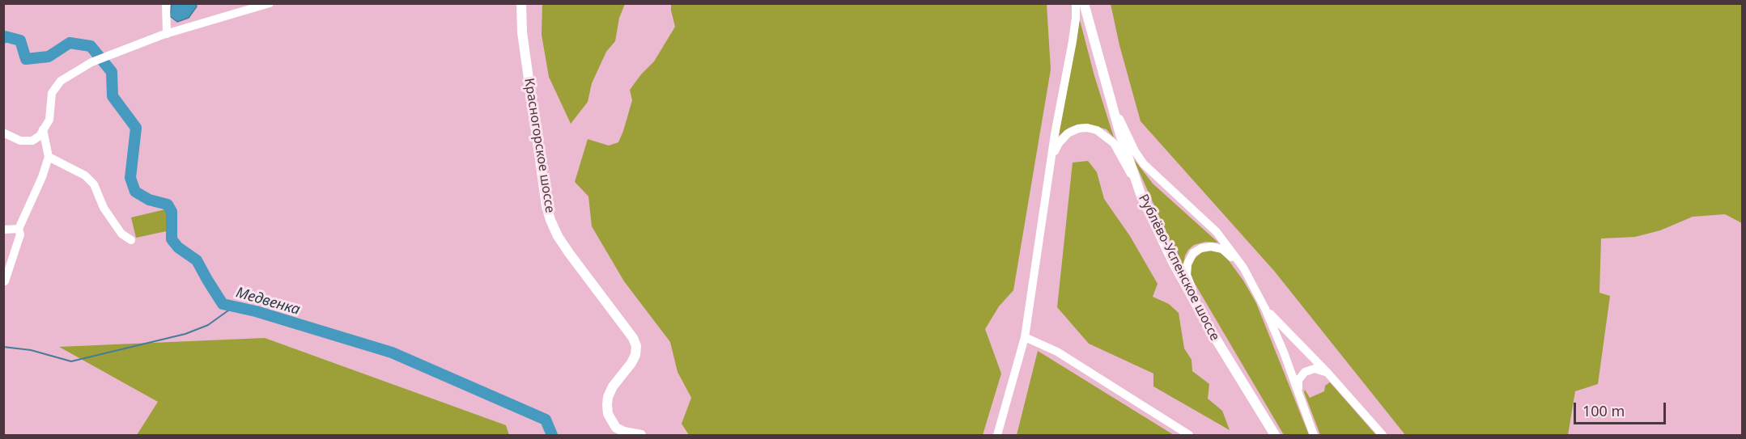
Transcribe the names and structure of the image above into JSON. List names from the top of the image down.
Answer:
{
  "streets": {
    "main road": ["Красногорское шоссе", "Рублёво-Успенское шоссе"]
  },
  "water": ["Медвенка"],
  "scale_bar": "100 m"
}
